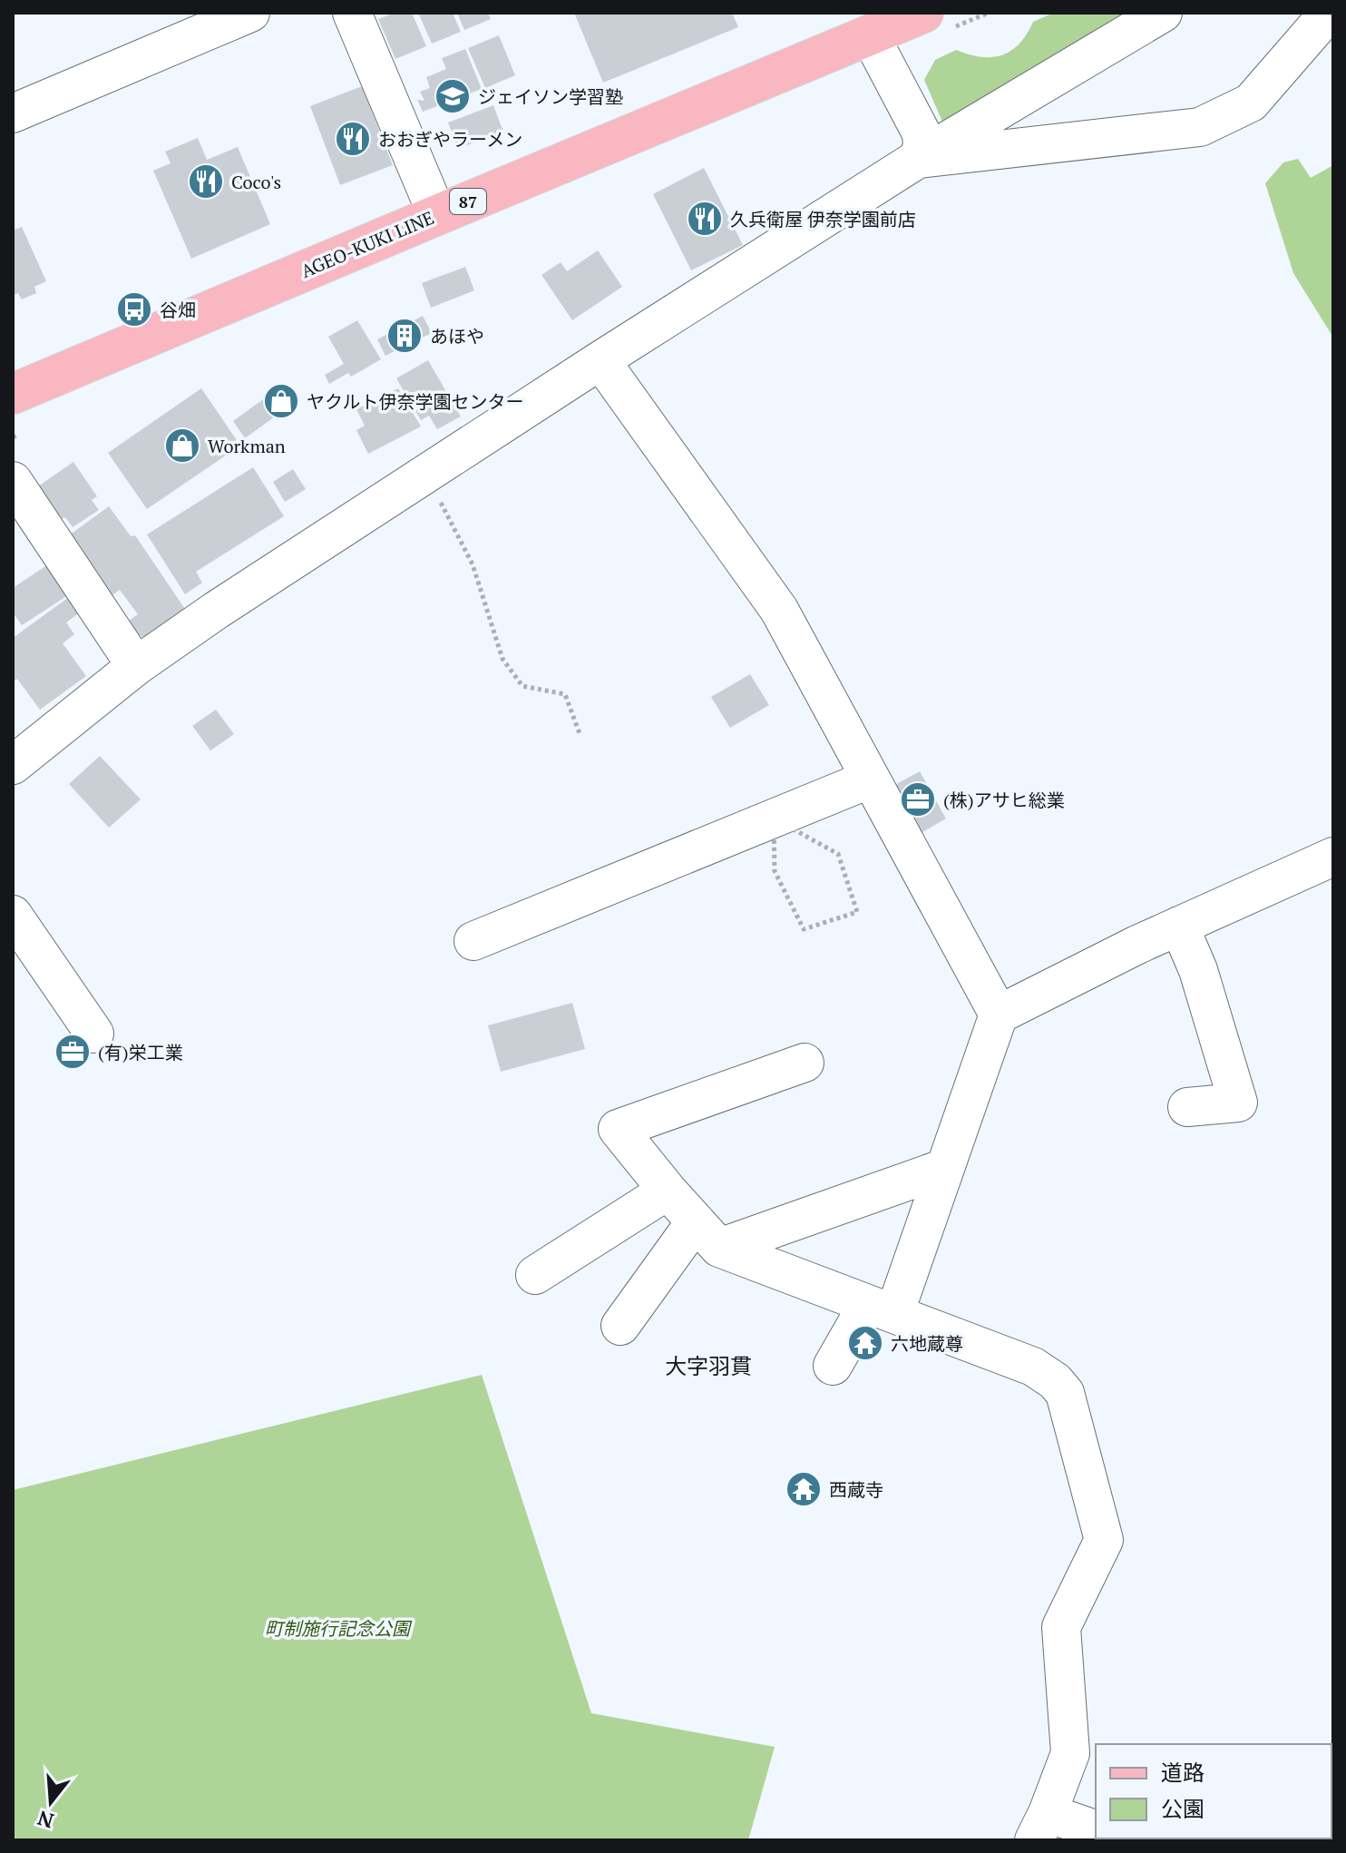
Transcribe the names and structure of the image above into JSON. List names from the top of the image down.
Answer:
{
  "streets": {
    "main road": ["87", "AGEO-KUKI LINE"]
  },
  "districts": ["大字羽貫"],
  "parks": ["町制施行記念公園"],
  "places": {
    "school or university": ["ジェイソン学習塾"],
    "restaurant": ["おおぎやラーメン", "Coco's", "久兵衛屋 伊奈学園前店"],
    "bus stop": ["谷畑"],
    "building": ["あほや"],
    "shop": ["ヤクルト伊奈学園センター", "Workman"],
    "office": ["(株)アサヒ総業", "(有)栄工業"],
    "temple": ["六地蔵尊", "西蔵寺"]
  },
  "legend": ["道路", "公園"],
  "north": "bottom"
}
